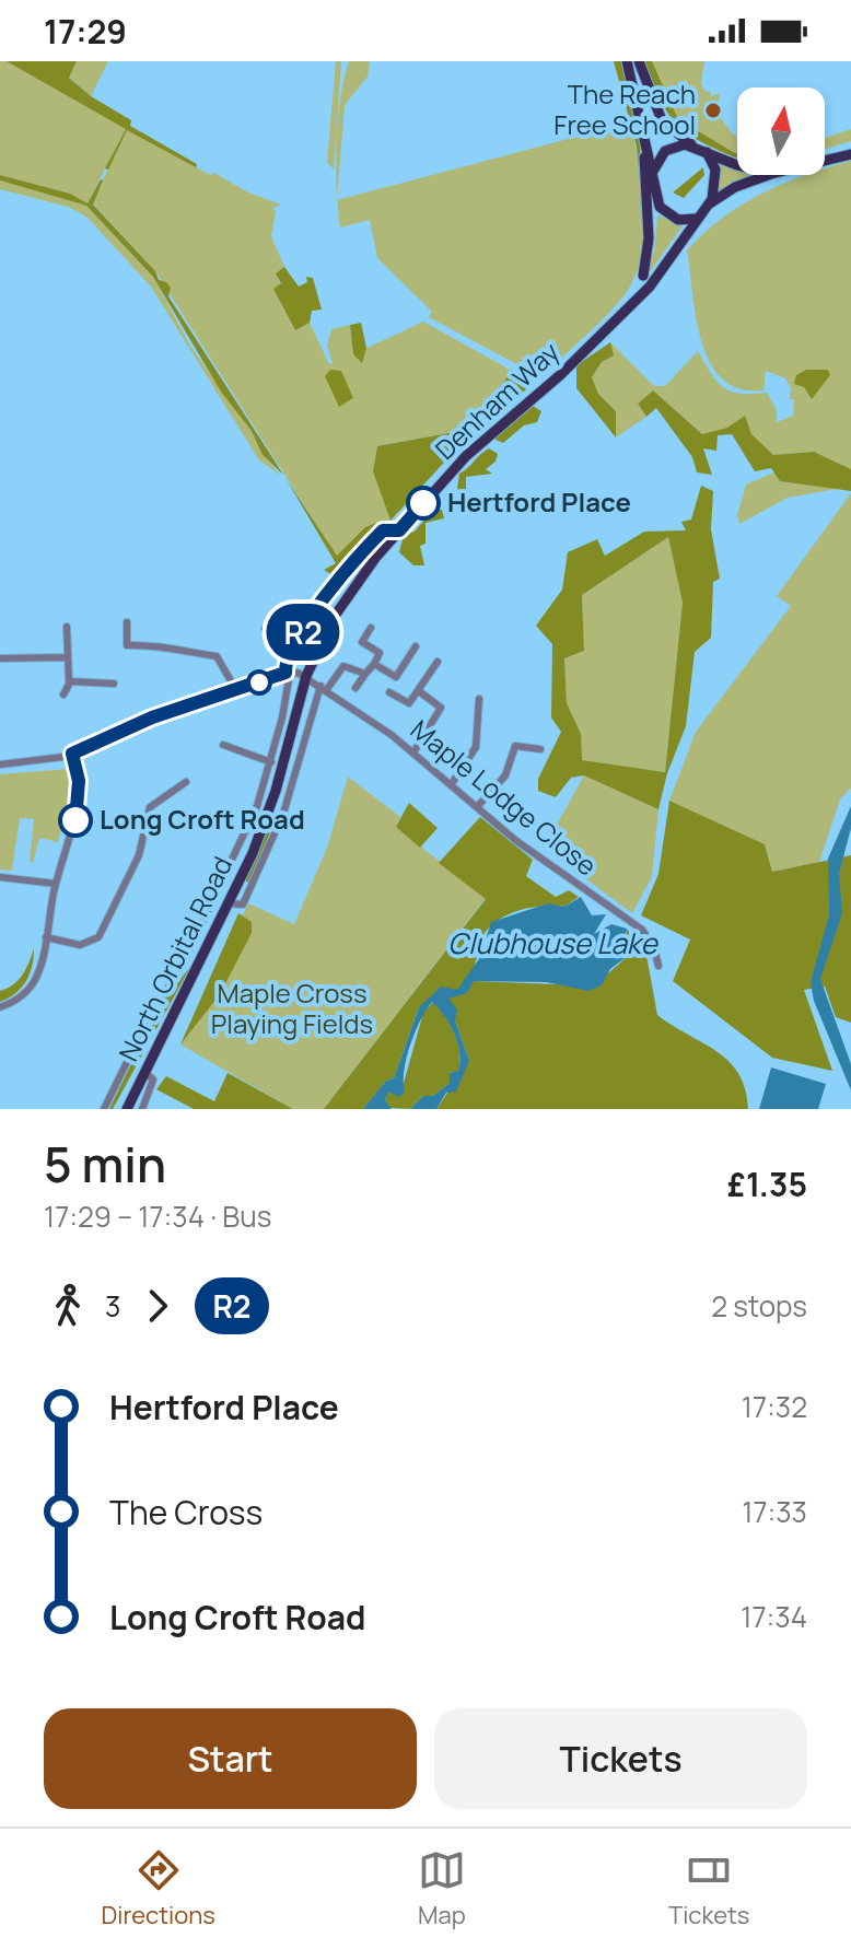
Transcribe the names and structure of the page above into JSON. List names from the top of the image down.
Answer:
{
  "streets": {
    "main road": ["Denham Way", "North Orbital Road"],
    "street": ["Maple Lodge Close"]
  },
  "crossings": [
    ["Denham Way", "Maple Lodge Close"],
    ["Denham Way", "North Orbital Road"],
    ["Maple Lodge Close", "North Orbital Road"]
  ],
  "water": ["Clubhouse Lake"],
  "parks": ["Maple Cross Playing Fields"],
  "places": ["The Reach Free School", "Hertford Place", "Long Croft Road"],
  "lines": ["bus line R2"],
  "north": "top",
  "page": {
    "status": "17:29",
    "on_map": "R2",
    "heading": ["5 min", "17:29 – 17:34 · Bus", "£1.35"],
    "legs": ["3", "R2", "2 stops"],
    "list": [
      {
        "name": "Hertford Place",
        "value": "17:32"
      },
      {
        "name": "The Cross",
        "value": "17:33"
      },
      {
        "name": "Long Croft Road",
        "value": "17:34"
      }
    ],
    "buttons": ["Start", "Tickets"],
    "tabs": ["Directions", "Map", "Tickets"]
  }
}
